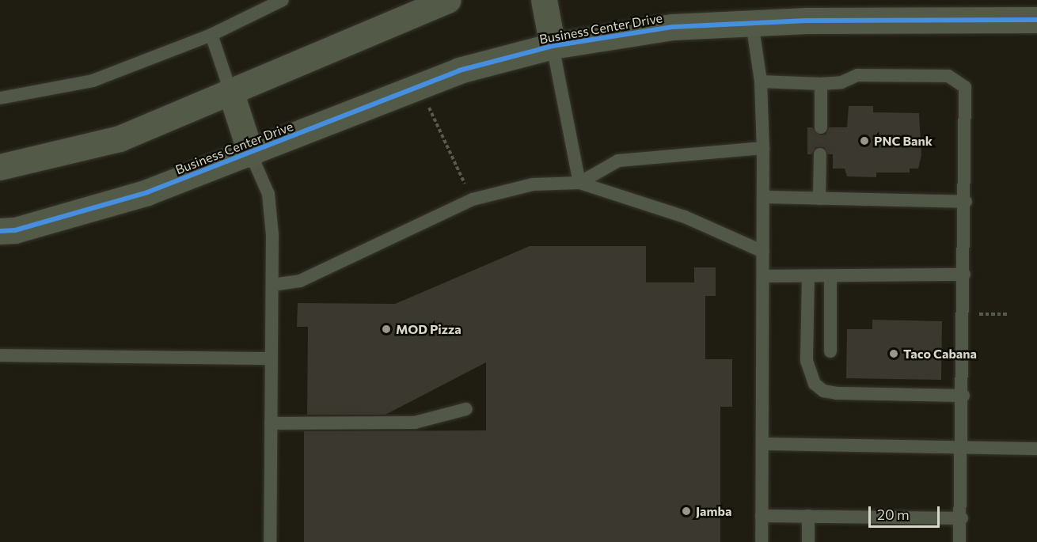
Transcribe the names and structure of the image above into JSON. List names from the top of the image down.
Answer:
{
  "streets": {
    "street": ["Business Center Drive"]
  },
  "places": [
    "PNC Bank",
    "MOD Pizza",
    "Taco Cabana",
    "Jamba"
  ],
  "scale_bar": "20 m"
}
